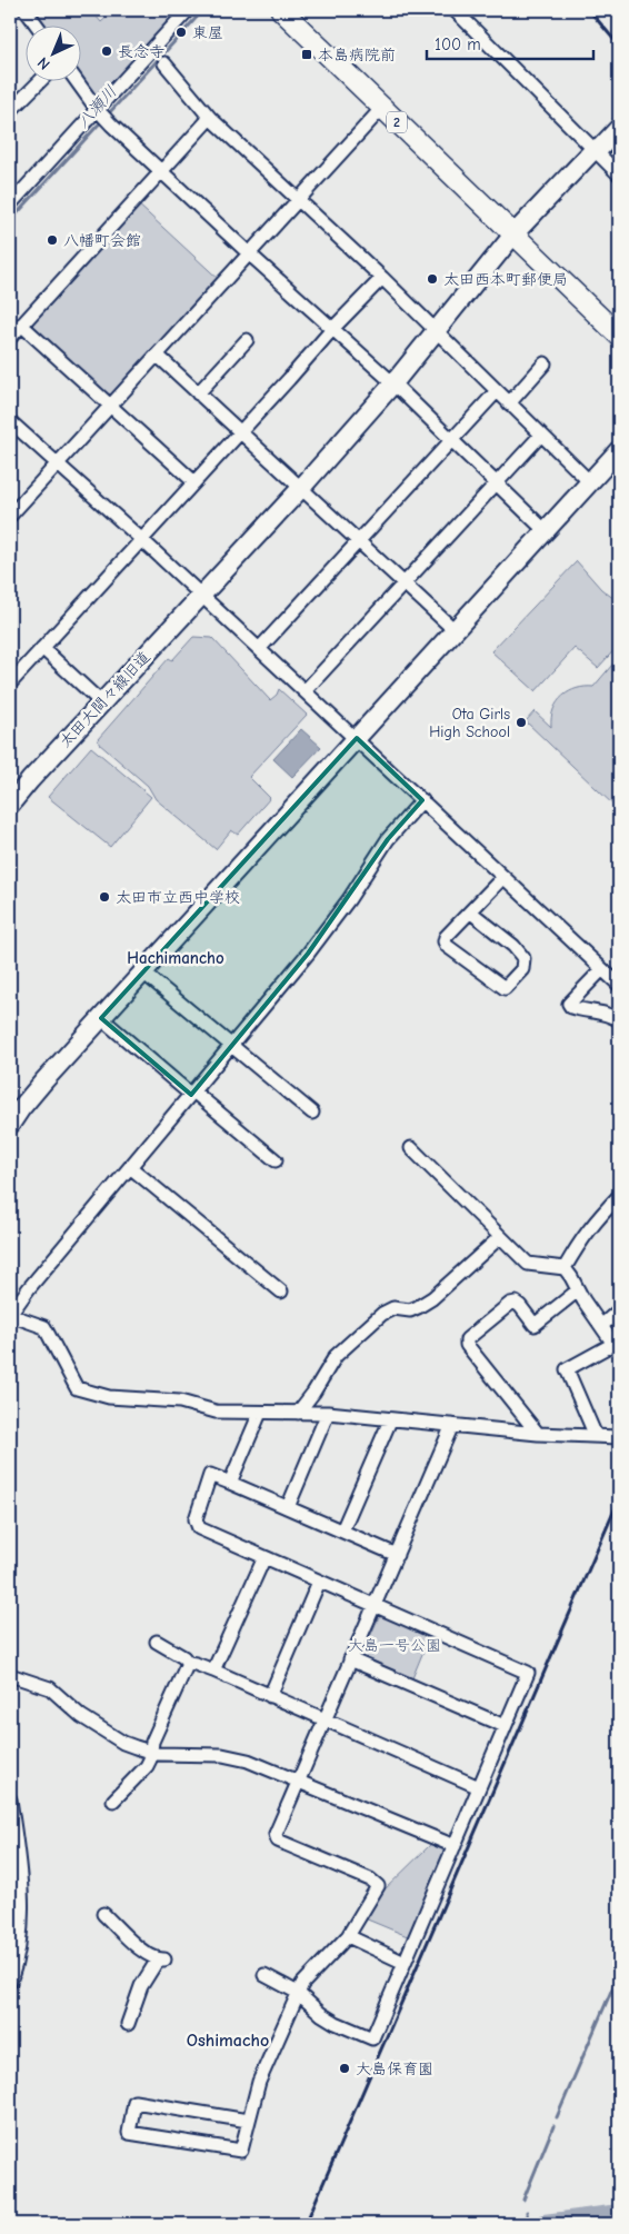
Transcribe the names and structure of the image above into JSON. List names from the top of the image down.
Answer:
{
  "streets": {
    "main road": ["2"],
    "street": ["太田大間々線旧道"]
  },
  "crossings": [
    ["2", "太田大間々線旧道"]
  ],
  "districts": ["Hachimancho", "Oshimacho"],
  "water": ["八瀬川"],
  "parks": ["大島一号公園"],
  "places": {
    "other": [
      "東屋",
      "長念寺",
      "八幡町会館",
      "太田西本町郵便局",
      "Ota Girls High School",
      "太田市立西中学校",
      "大島保育園"
    ],
    "transit": ["本島病院前"]
  },
  "scale_bar": "100 m",
  "north": "bottom left"
}
